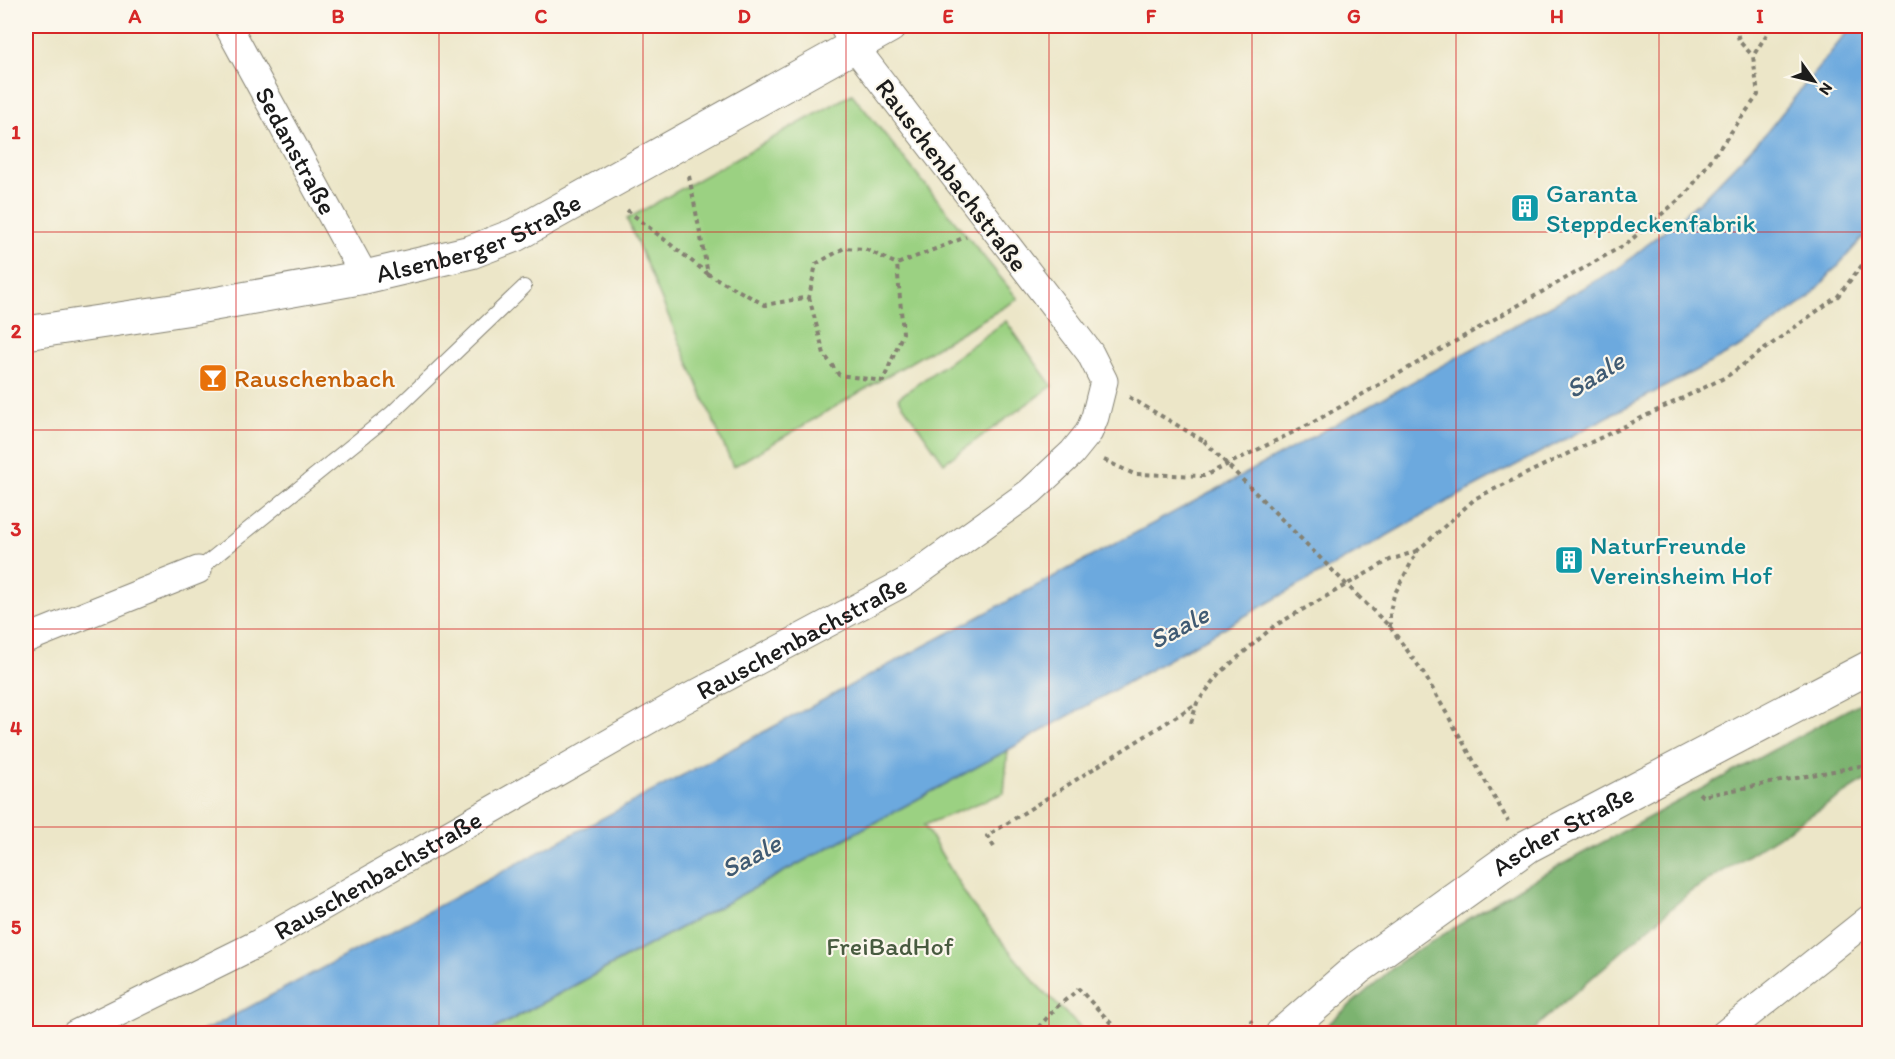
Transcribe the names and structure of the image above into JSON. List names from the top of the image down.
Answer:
{
  "streets": {
    "street": [
      "Sedanstraße",
      "Rauschenbachstraße",
      "Alsenberger Straße",
      "Ascher Straße"
    ]
  },
  "crossings": [
    ["Sedanstraße", "Alsenberger Straße"],
    ["Rauschenbachstraße", "Alsenberger Straße"]
  ],
  "water": ["Saale"],
  "parks": ["FreiBadHof"],
  "places": {
    "building": ["Garanta Steppdeckenfabrik", "NaturFreunde Vereinsheim Hof"],
    "bar": ["Rauschenbach"]
  },
  "north": "bottom right",
  "grid": {
    "columns": [
      "A",
      "B",
      "C",
      "D",
      "E",
      "F",
      "G",
      "H",
      "I"
    ],
    "rows": [
      "1",
      "2",
      "3",
      "4",
      "5"
    ]
  }
}
